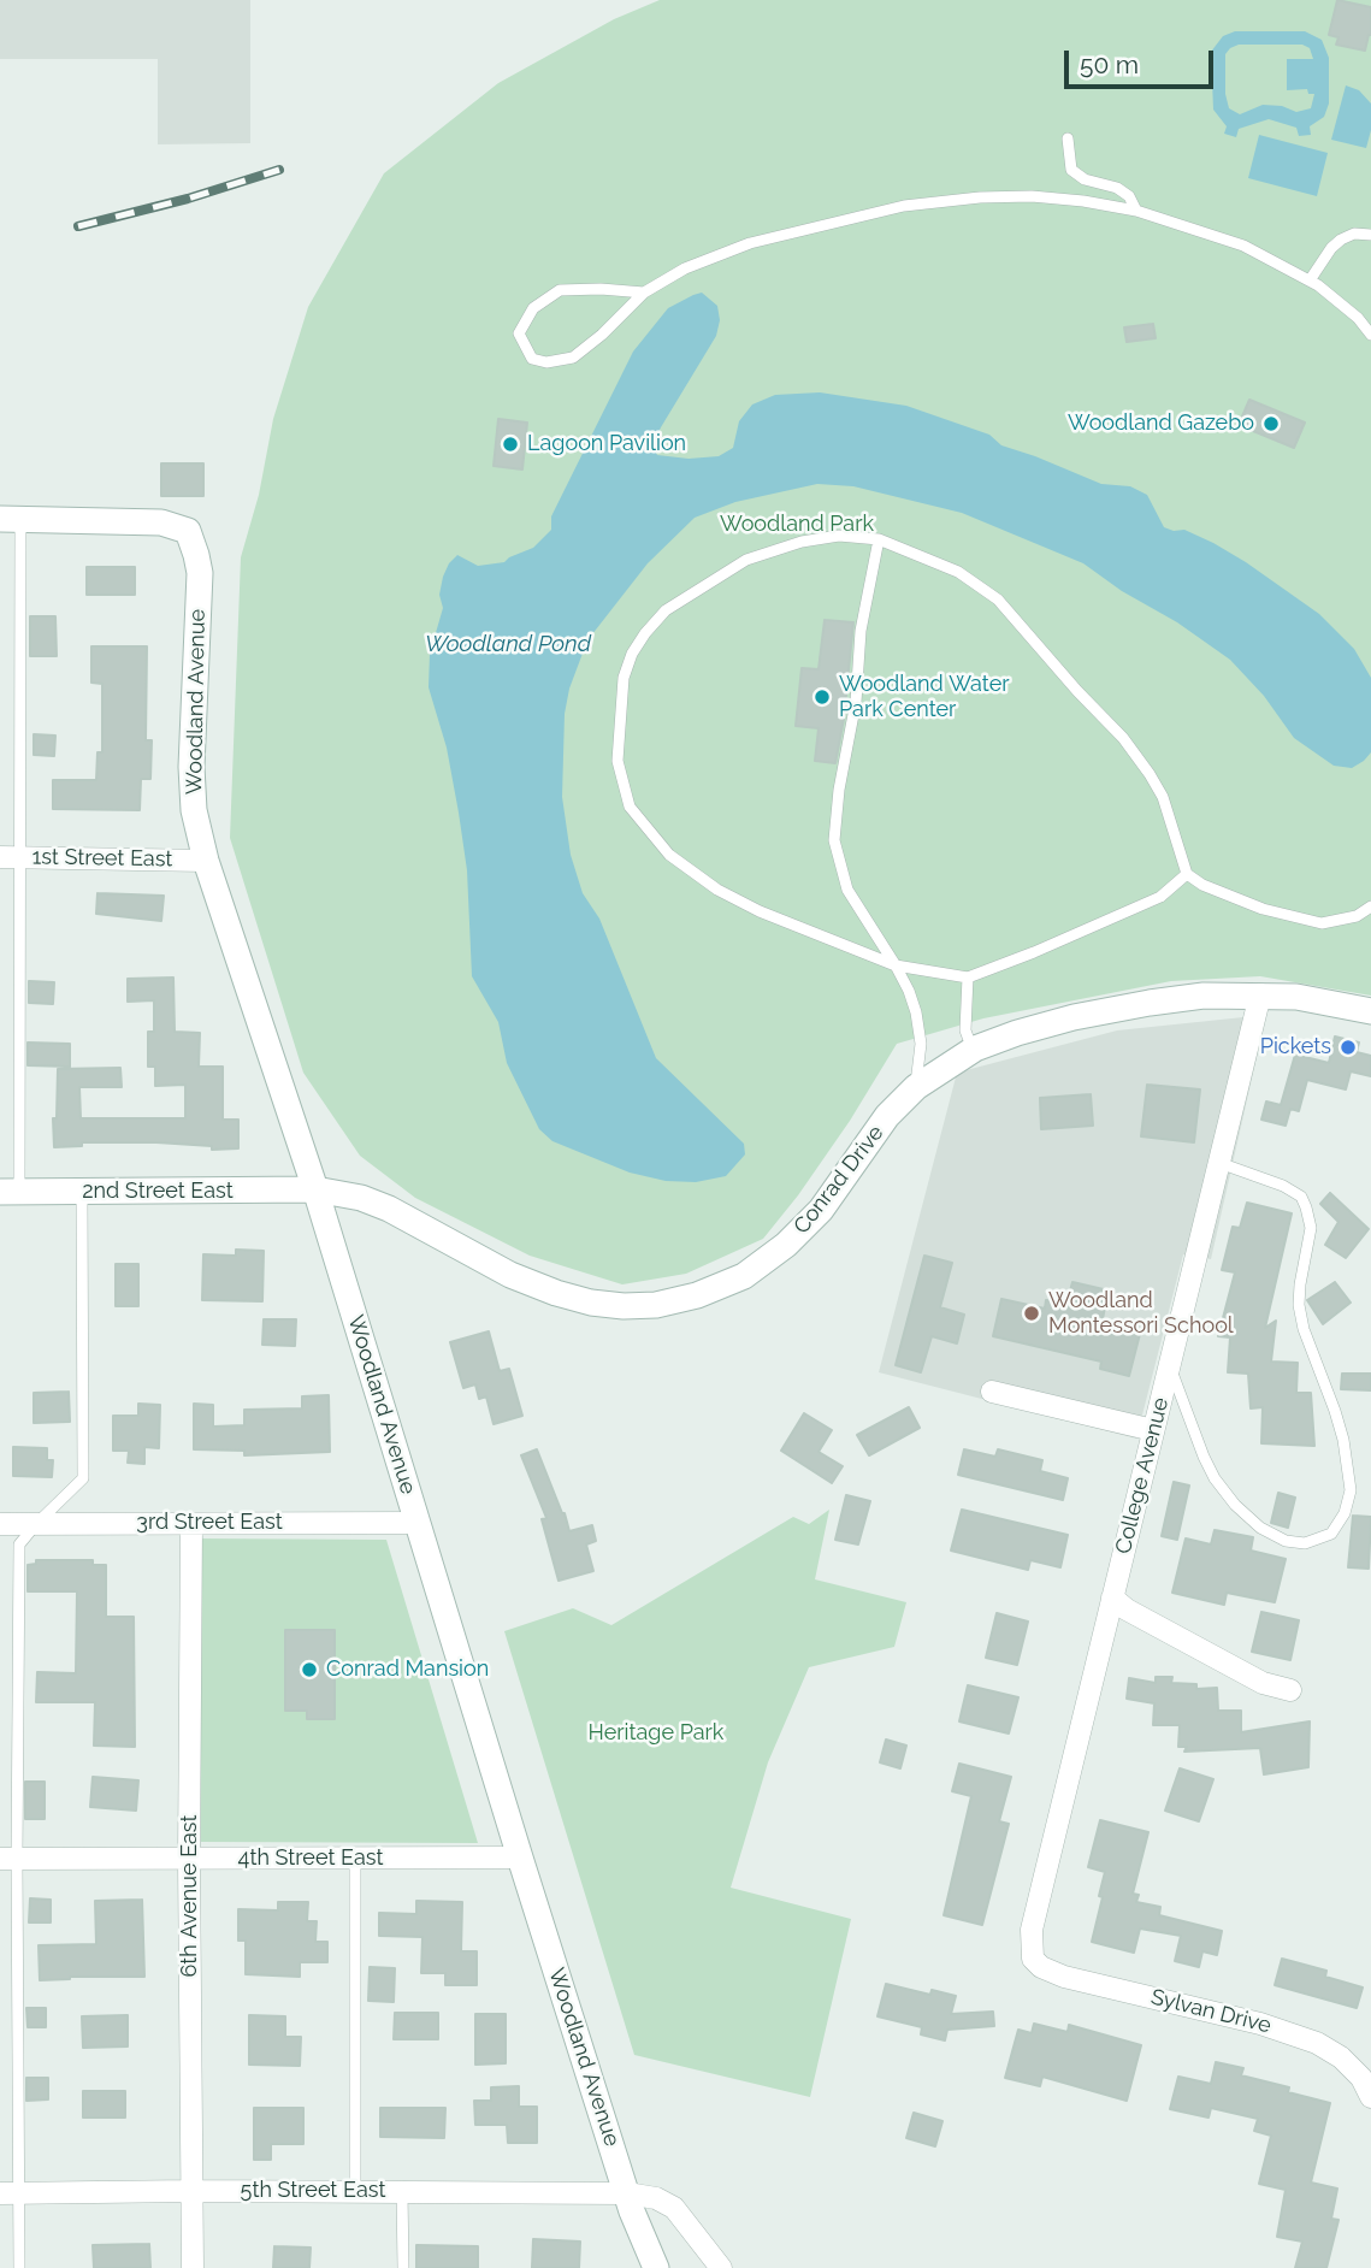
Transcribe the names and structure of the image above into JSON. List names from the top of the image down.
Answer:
{
  "streets": {
    "street": [
      "Woodland Avenue",
      "1st Street East",
      "Conrad Drive",
      "2nd Street East",
      "College Avenue",
      "3rd Street East",
      "4th Street East",
      "6th Avenue East",
      "Sylvan Drive",
      "5th Street East"
    ]
  },
  "crossings": [
    ["Woodland Avenue", "1st Street East"],
    ["Woodland Avenue", "Conrad Drive"],
    ["Woodland Avenue", "2nd Street East"],
    ["Woodland Avenue", "3rd Street East"],
    ["Woodland Avenue", "4th Street East"],
    ["Woodland Avenue", "5th Street East"],
    ["Conrad Drive", "2nd Street East"],
    ["Conrad Drive", "College Avenue"],
    ["College Avenue", "Sylvan Drive"],
    ["3rd Street East", "6th Avenue East"],
    ["4th Street East", "6th Avenue East"],
    ["6th Avenue East", "5th Street East"]
  ],
  "water": ["Woodland Pond"],
  "parks": ["Woodland Park", "Heritage Park"],
  "places": [
    "Woodland Gazebo",
    "Lagoon Pavilion",
    "Woodland Water Park Center",
    "Pickets",
    "Woodland Montessori School",
    "Conrad Mansion"
  ],
  "scale_bar": "50 m"
}
